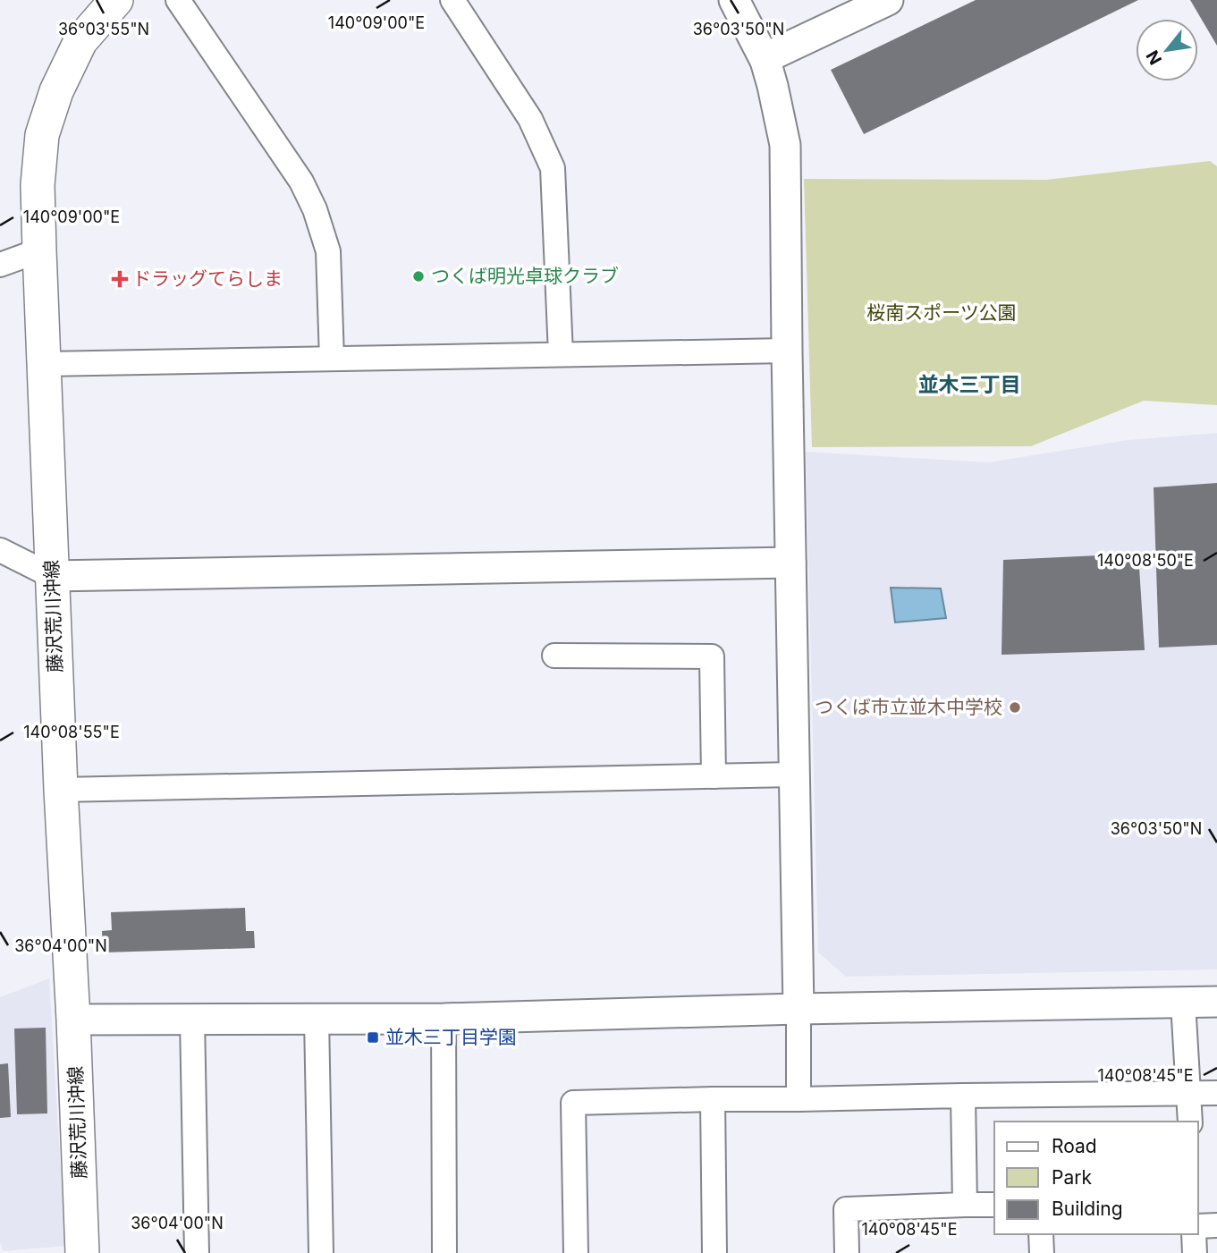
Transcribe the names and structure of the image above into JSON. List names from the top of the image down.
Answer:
{
  "streets": {
    "main road": ["藤沢荒川沖線"]
  },
  "districts": ["並木三丁目"],
  "parks": ["桜南スポーツ公園"],
  "places": {
    "other": ["つくば明光卓球クラブ", "つくば市立並木中学校"],
    "health": ["ドラッグてらしま"],
    "transit": ["並木三丁目学園"]
  },
  "legend": ["Road", "Park", "Building"],
  "north": "bottom left",
  "coordinates": [
    "140°09'00\"E",
    "36°03'55\"N",
    "36°03'50\"N",
    "140°08'50\"E",
    "140°08'55\"E",
    "36°04'00\"N",
    "140°08'45\"E"
  ]
}
